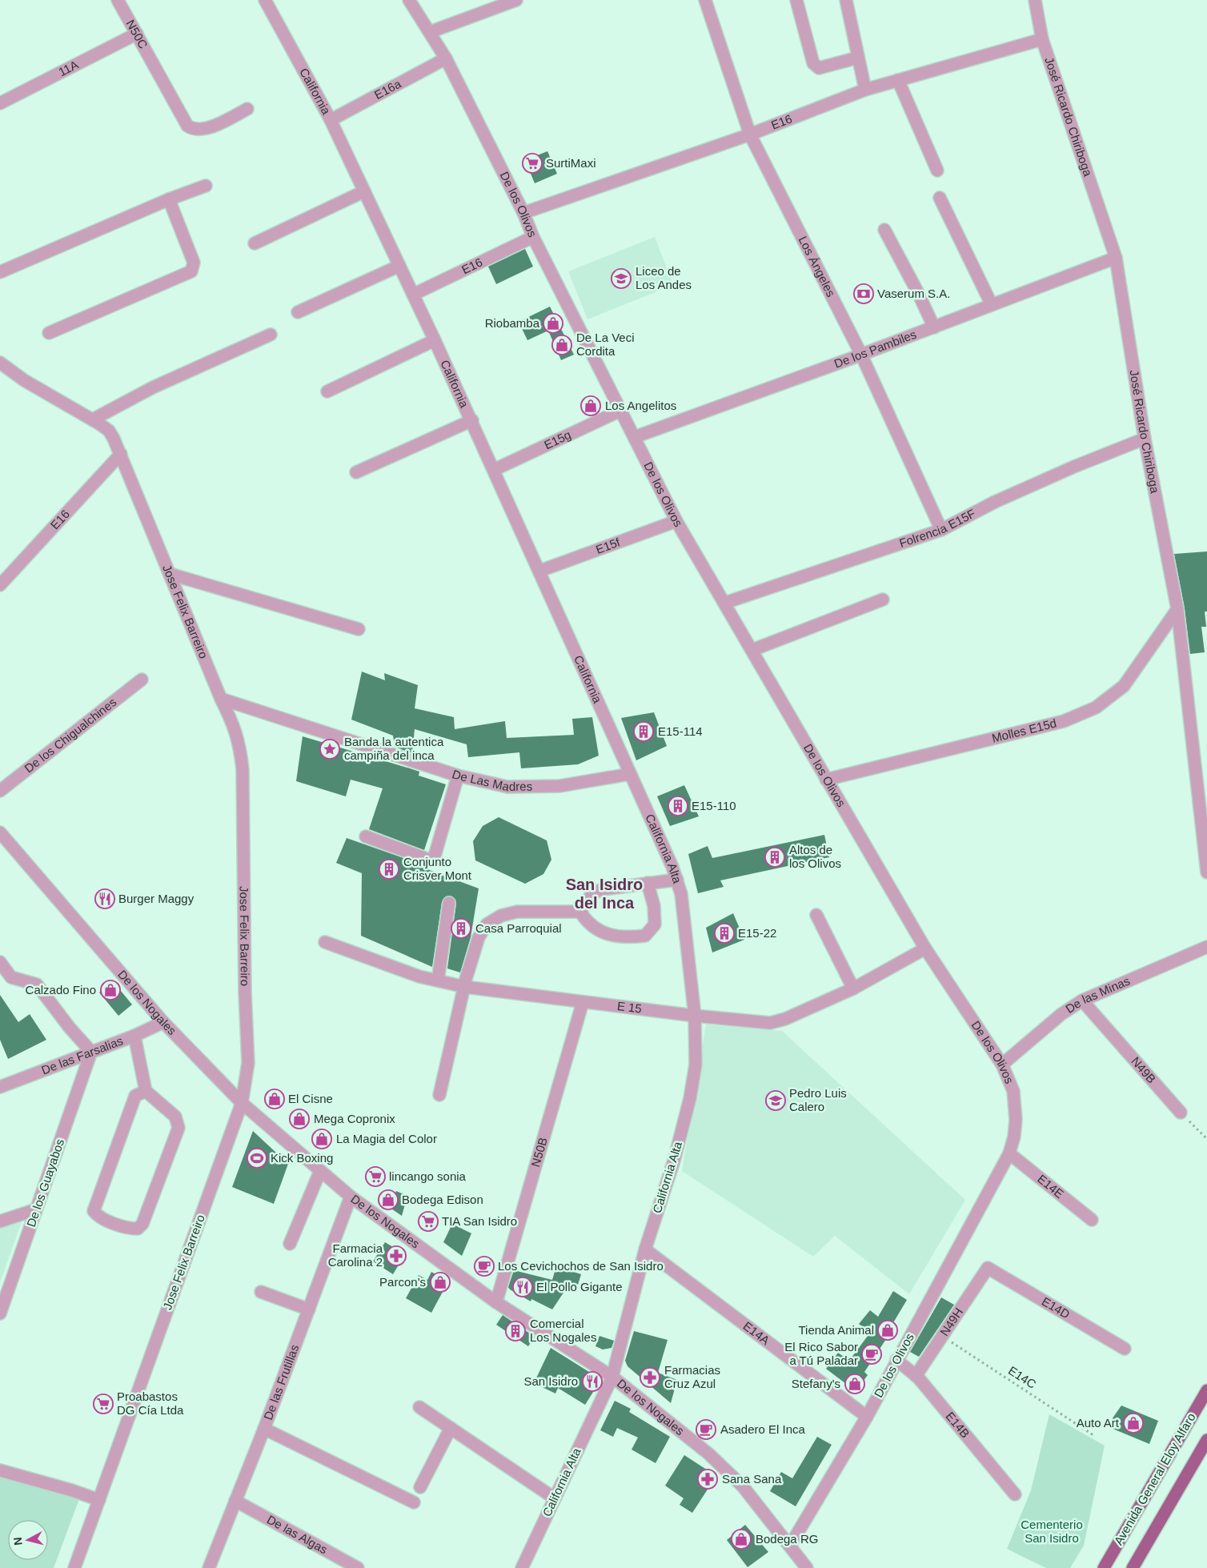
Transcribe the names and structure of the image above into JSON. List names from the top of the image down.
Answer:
{
  "streets": {
    "main road": ["Avenida General Eloy Alfaro"],
    "street": [
      "N50C",
      "11A",
      "E16a",
      "California",
      "José Ricardo Chiriboga",
      "E16",
      "De los Olivos",
      "Los Ángeles",
      "De los Pambiles",
      "E15g",
      "Folrencia E15F",
      "E15f",
      "Jose Felix Barreiro",
      "Molles E15d",
      "De los Chigualchines",
      "De Las Madres",
      "California Alta",
      "De las Minas",
      "De los Nogales",
      "E 15",
      "De las Farsalias",
      "N49B",
      "N50B",
      "De los Guayabos",
      "E14E",
      "E14D",
      "N49H",
      "E14A",
      "De las Frutillas",
      "E14B",
      "De las Algas"
    ],
    "path": ["E14C"]
  },
  "crossings": [
    ["N50C", "11A"],
    ["E16a", "California"],
    ["E16a", "De los Olivos"],
    ["California", "E16"],
    ["California", "E15g"],
    ["California", "E15f"],
    ["California", "De Las Madres"],
    ["California", "California Alta"],
    ["José Ricardo Chiriboga", "E16"],
    ["José Ricardo Chiriboga", "De los Pambiles"],
    ["José Ricardo Chiriboga", "Folrencia E15F"],
    ["José Ricardo Chiriboga", "Molles E15d"],
    ["E16", "De los Olivos"],
    ["E16", "Los Ángeles"],
    ["E16", "Jose Felix Barreiro"],
    ["De los Olivos", "De los Pambiles"],
    ["De los Olivos", "E15g"],
    ["De los Olivos", "Folrencia E15F"],
    ["De los Olivos", "E15f"],
    ["De los Olivos", "Molles E15d"],
    ["De los Olivos", "De las Minas"],
    ["De los Olivos", "De los Nogales"],
    ["De los Olivos", "E 15"],
    ["De los Olivos", "E14E"],
    ["De los Olivos", "E14A"],
    ["De los Olivos", "E14B"],
    ["Los Ángeles", "De los Pambiles"],
    ["Los Ángeles", "Folrencia E15F"],
    ["Jose Felix Barreiro", "De Las Madres"],
    ["Jose Felix Barreiro", "De los Nogales"],
    ["De Las Madres", "California Alta"],
    ["California Alta", "De los Nogales"],
    ["California Alta", "E 15"],
    ["California Alta", "E14A"],
    ["De las Minas", "N49B"],
    ["De los Nogales", "De las Farsalias"],
    ["De los Nogales", "N50B"],
    ["De los Nogales", "De las Frutillas"],
    ["E 15", "N50B"],
    ["De las Farsalias", "De los Guayabos"],
    ["E14D", "N49H"],
    ["N49H", "E14C"],
    ["N49H", "E14B"],
    ["De las Frutillas", "De las Algas"]
  ],
  "districts": ["San Isidro del Inca"],
  "parks": ["Cementerio San Isidro"],
  "places": {
    "supermarket": [
      "SurtiMaxi",
      "lincango sonia",
      "TIA San Isidro",
      "Proabastos DG Cía Ltda"
    ],
    "school or university": ["Liceo de Los Andes", "Pedro Luis Calero"],
    "bank": ["Vaserum S.A."],
    "shop": [
      "Riobamba",
      "De La Veci Cordita",
      "Los Angelitos",
      "Calzado Fino",
      "El Cisne",
      "Mega Copronix",
      "La Magia del Color",
      "Bodega Edison",
      "Parcon's",
      "Tienda Animal",
      "Stefany's",
      "Auto Art",
      "Bodega RG"
    ],
    "building": [
      "E15-114",
      "E15-110",
      "Altos de los Olivos",
      "Conjunto Crisver Mont",
      "Casa Parroquial",
      "E15-22",
      "Comercial Los Nogales"
    ],
    "place": ["Banda la autentica campiña del inca"],
    "restaurant": ["Burger Maggy", "El Pollo Gigante", "San Isidro"],
    "sports": ["Kick Boxing"],
    "pharmacy": ["Farmacia Carolina 2", "Farmacias Cruz Azul", "Sana Sana"],
    "cafe": ["Los Cevichochos de San Isidro", "El Rico Sabor a Tú Paladar", "Asadero El Inca"]
  },
  "north": "left"
}
